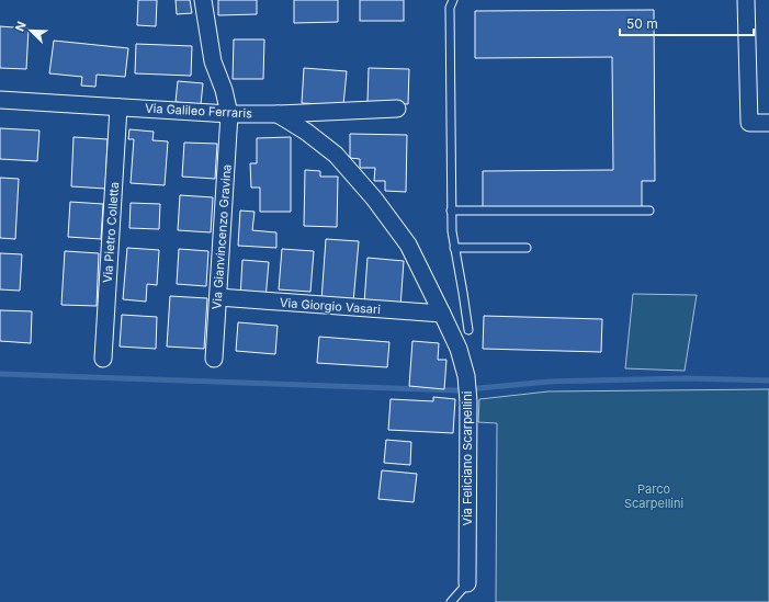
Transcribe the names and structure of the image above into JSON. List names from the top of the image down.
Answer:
{
  "streets": {
    "street": [
      "Via Galileo Ferraris",
      "Via Pietro Colletta",
      "Via Gianvincenzo Gravina",
      "Via Giorgio Vasari",
      "Via Feliciano Scarpellini"
    ]
  },
  "crossings": [
    ["Via Galileo Ferraris", "Via Pietro Colletta"],
    ["Via Galileo Ferraris", "Via Gianvincenzo Gravina"],
    ["Via Galileo Ferraris", "Via Feliciano Scarpellini"],
    ["Via Gianvincenzo Gravina", "Via Giorgio Vasari"],
    ["Via Giorgio Vasari", "Via Feliciano Scarpellini"]
  ],
  "parks": ["Parco Scarpellini"],
  "scale_bar": "50 m",
  "north": "top left"
}
